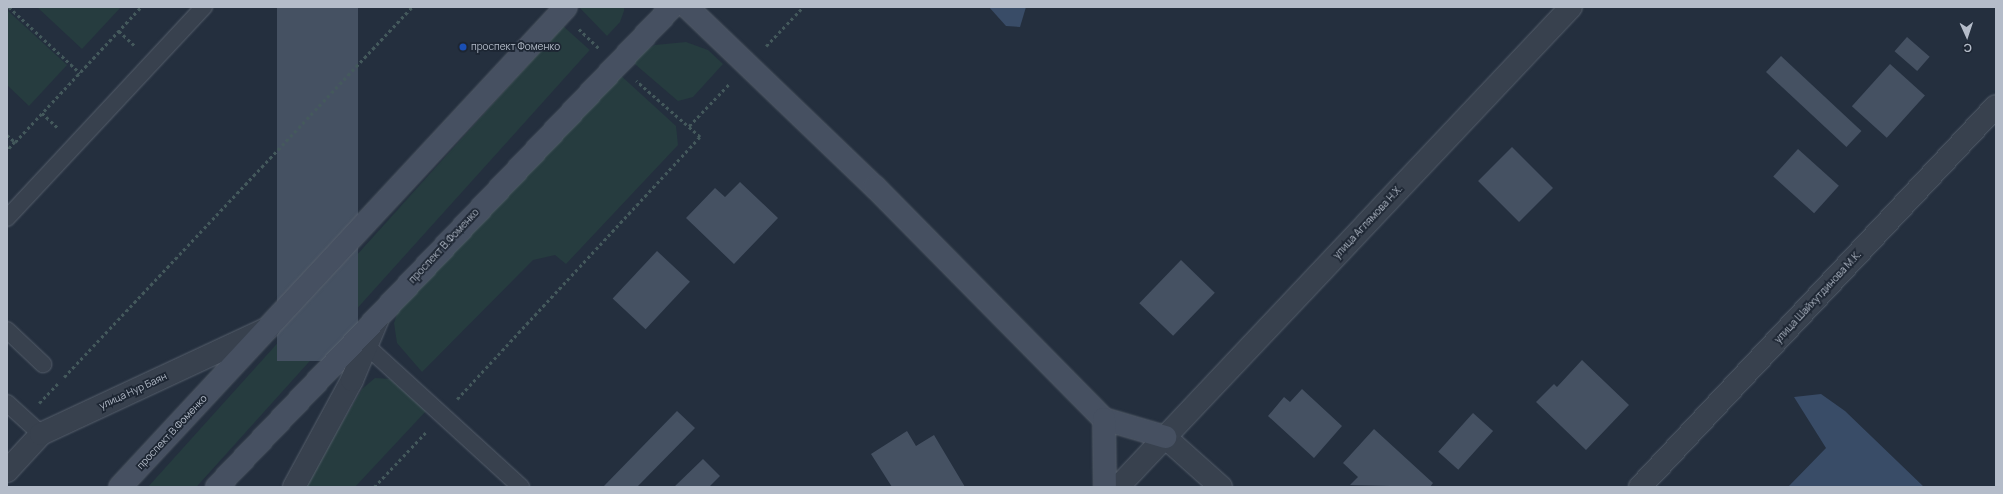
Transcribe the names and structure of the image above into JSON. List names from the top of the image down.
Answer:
{
  "streets": {
    "main road": ["проспект В.Фоменко"],
    "street": ["улица Аглямова Н.Х.", "улица Шайхутдинова М.К.", "улица Нур Баян"]
  },
  "crossings": [
    ["проспект В.Фоменко", "улица Нур Баян"]
  ],
  "places": ["проспект Фоменко"],
  "north": "bottom"
}
